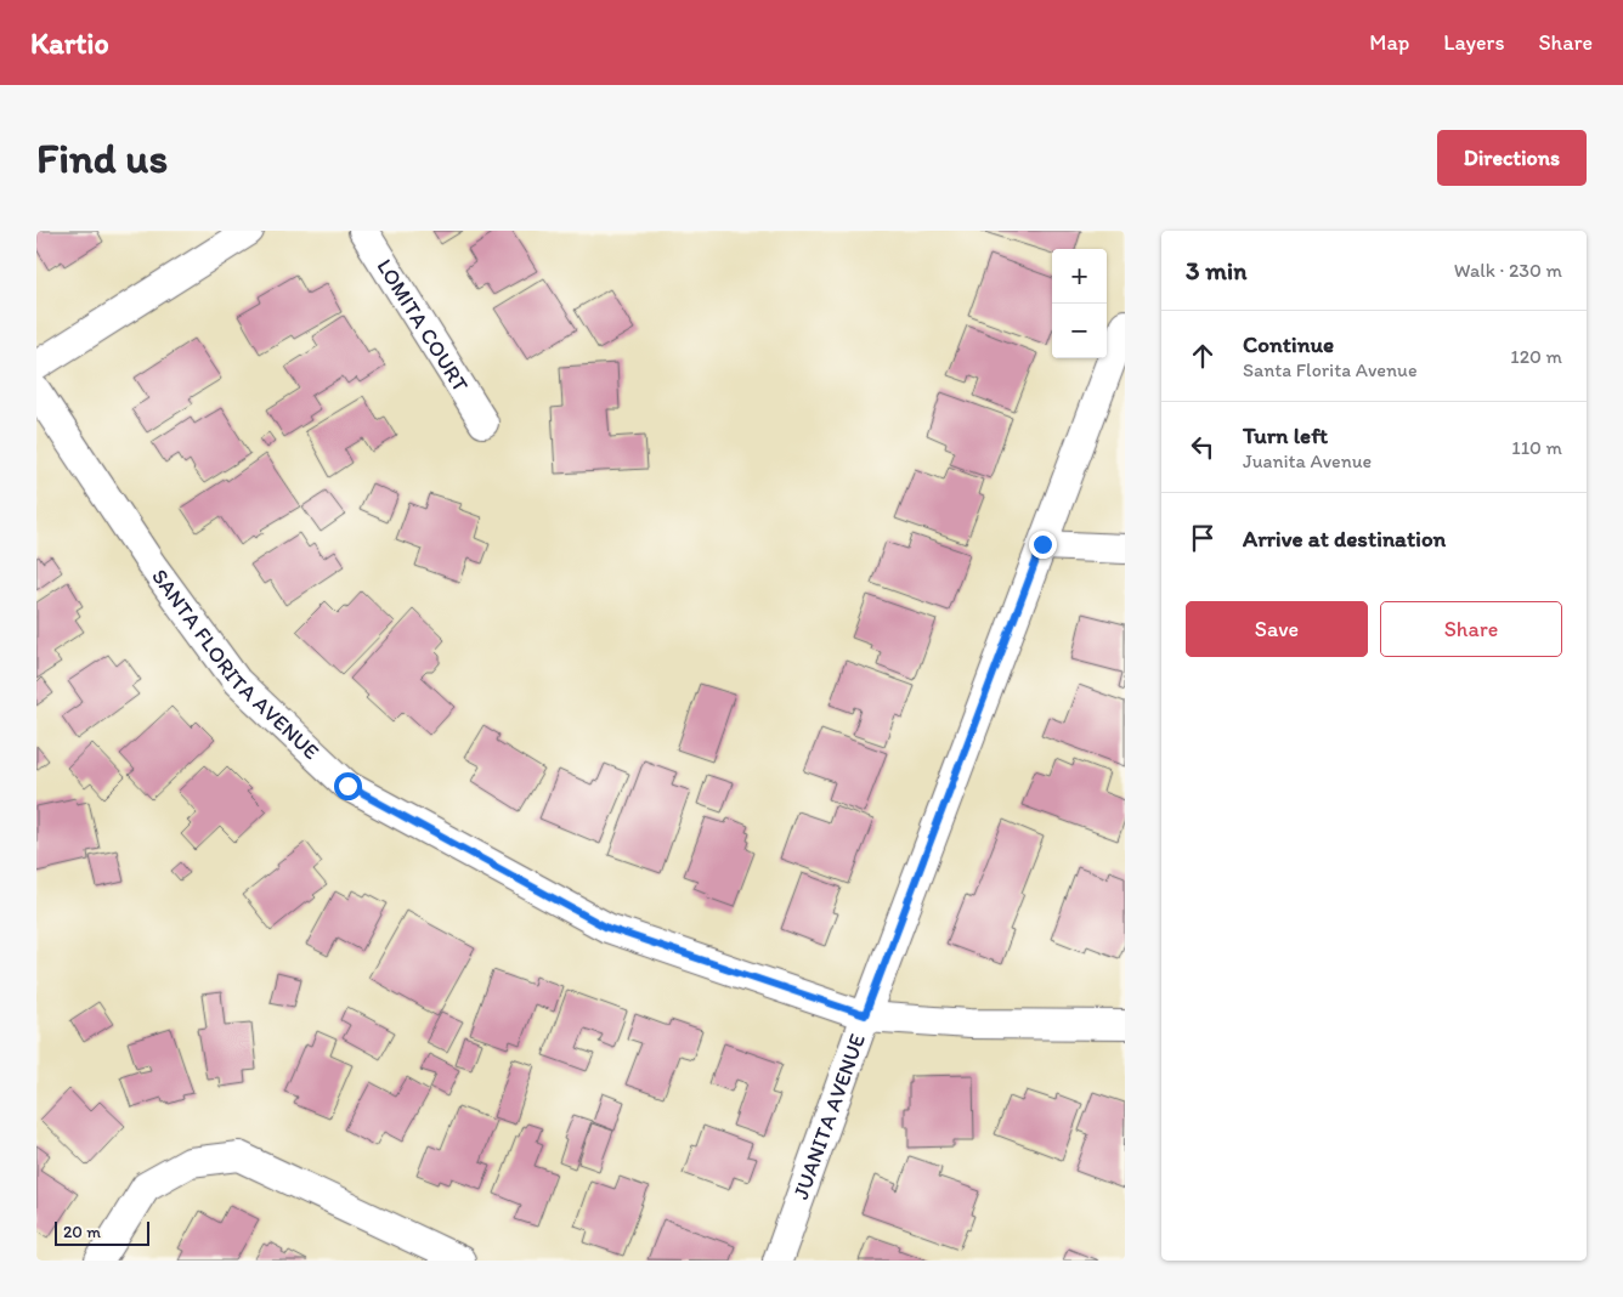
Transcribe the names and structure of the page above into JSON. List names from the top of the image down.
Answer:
{
  "streets": {
    "street": ["LOMITA COURT", "SANTA FLORITA AVENUE", "JUANITA AVENUE"]
  },
  "crossings": [
    ["SANTA FLORITA AVENUE", "JUANITA AVENUE"]
  ],
  "scale_bar": "20 m",
  "page": {
    "header": "Kartio",
    "nav": ["Map", "Layers", "Share"],
    "buttons": [
      "Directions",
      ["Save", "Share"]
    ],
    "title": "Find us",
    "heading": ["3 min", "Walk · 230 m"],
    "map_buttons": ["+", "−"],
    "list": [
      ["Continue", "Santa Florita Avenue", "120 m"],
      ["Turn left", "Juanita Avenue", "110 m"],
      "Arrive at destination"
    ],
    "scale": "20 m"
  }
}
